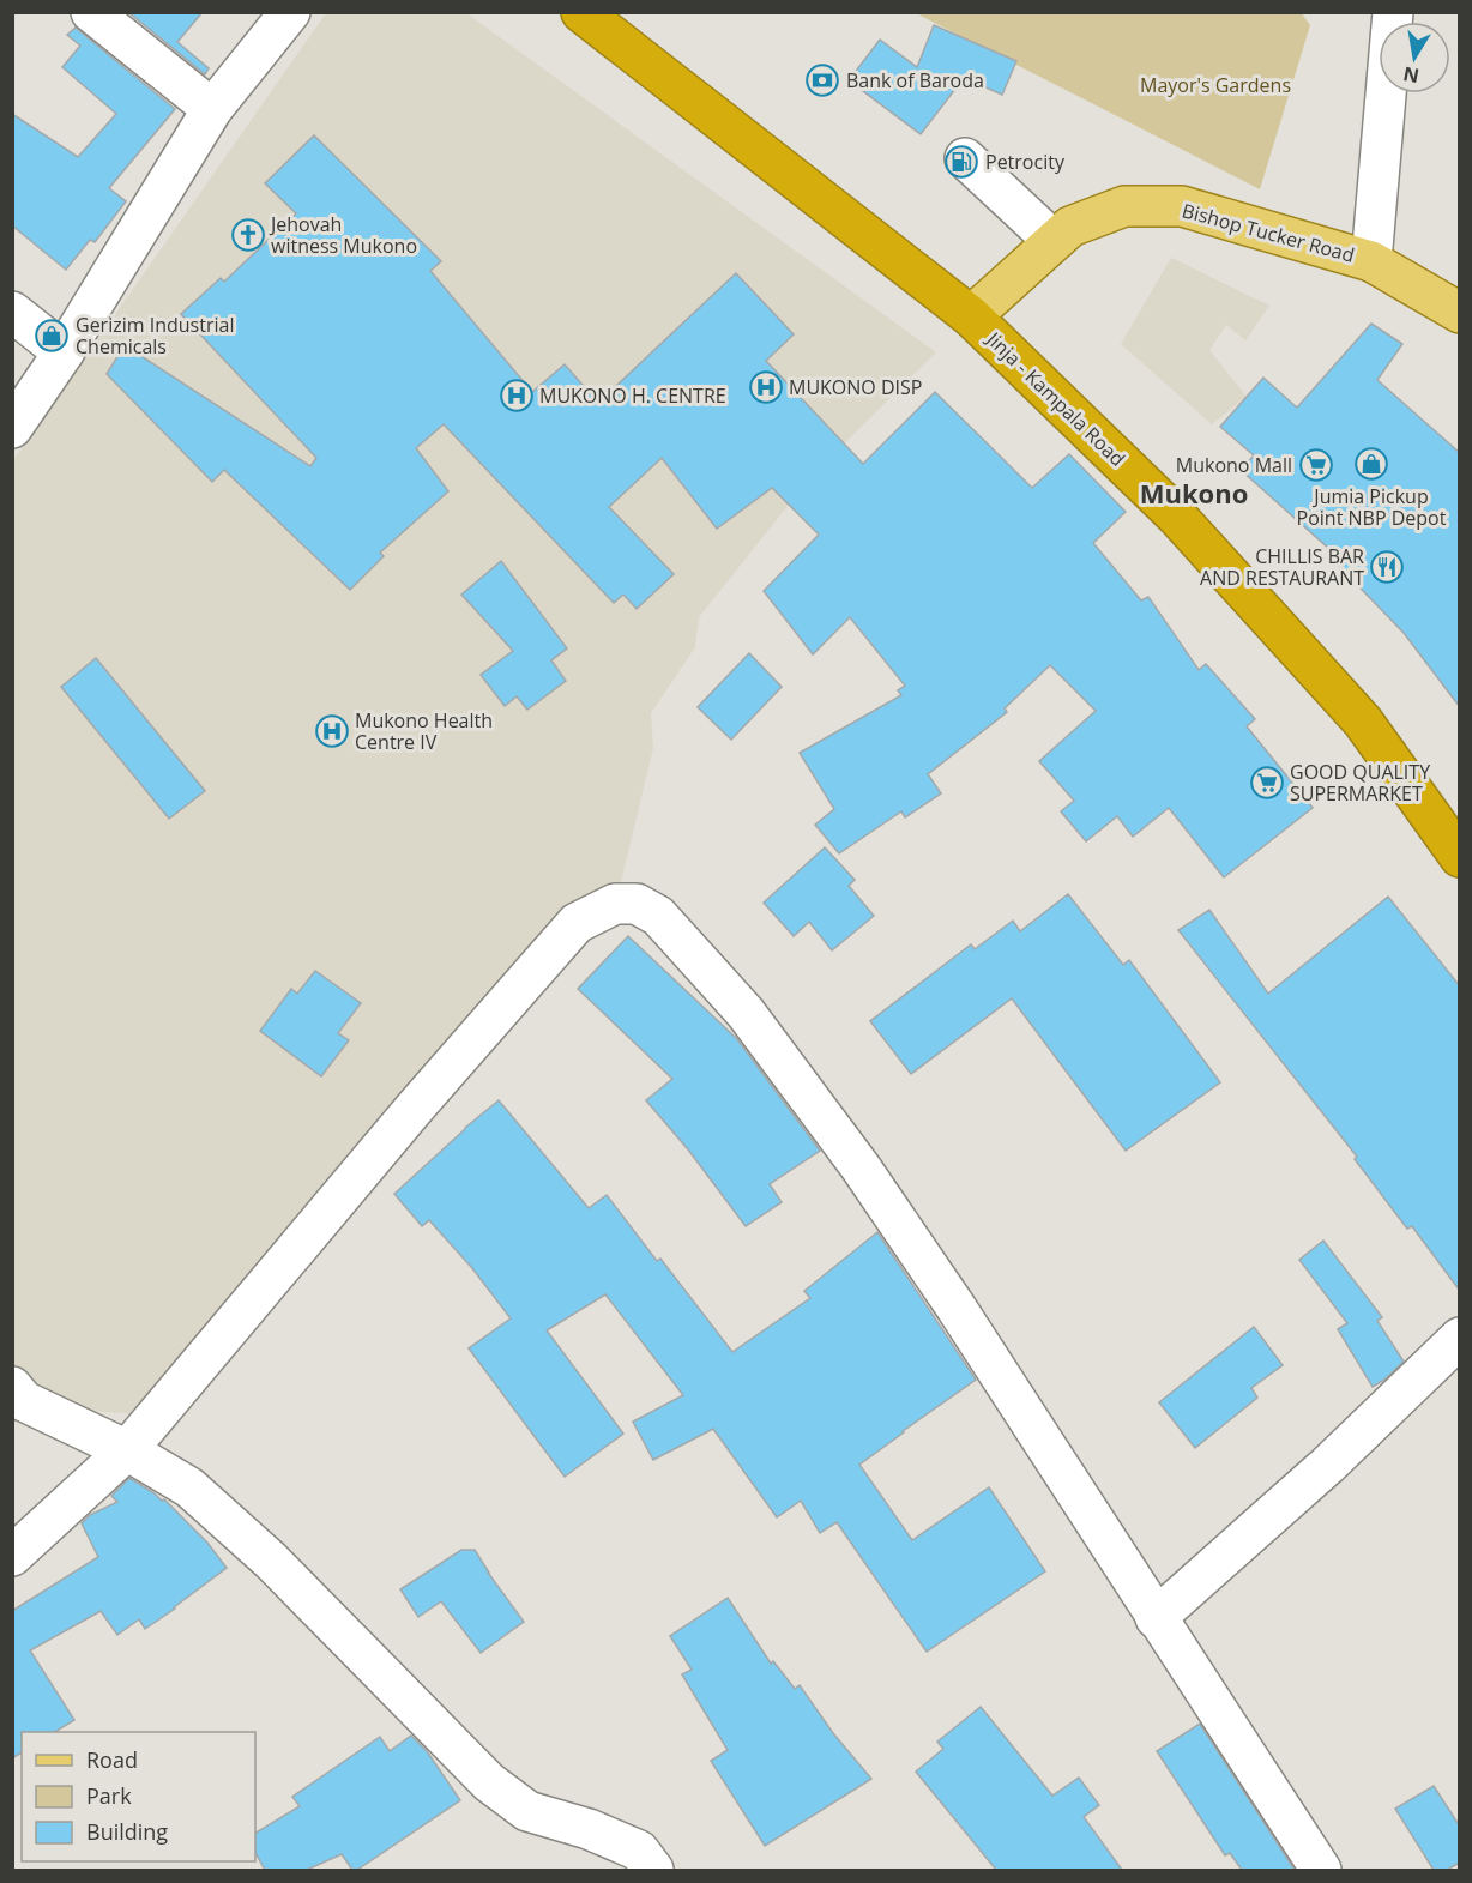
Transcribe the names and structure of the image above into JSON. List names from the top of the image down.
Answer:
{
  "streets": {
    "highway": ["Jinja - Kampala Road"],
    "main road": ["Bishop Tucker Road"]
  },
  "crossings": [
    ["Bishop Tucker Road", "Jinja - Kampala Road"]
  ],
  "districts": ["Mukono"],
  "parks": ["Mayor's Gardens"],
  "places": {
    "bank": ["Bank of Baroda"],
    "fuel station": ["Petrocity"],
    "church": ["Jehovah witness Mukono"],
    "shop": ["Gerizim Industrial Chemicals", "Jumia Pickup Point NBP Depot"],
    "hospital": ["MUKONO DISP", "MUKONO H. CENTRE", "Mukono Health Centre IV"],
    "supermarket": ["Mukono Mall", "GOOD QUALITY SUPERMARKET"],
    "restaurant": ["CHILLIS BAR AND RESTAURANT"]
  },
  "legend": ["Road", "Park", "Building"],
  "north": "bottom"
}
